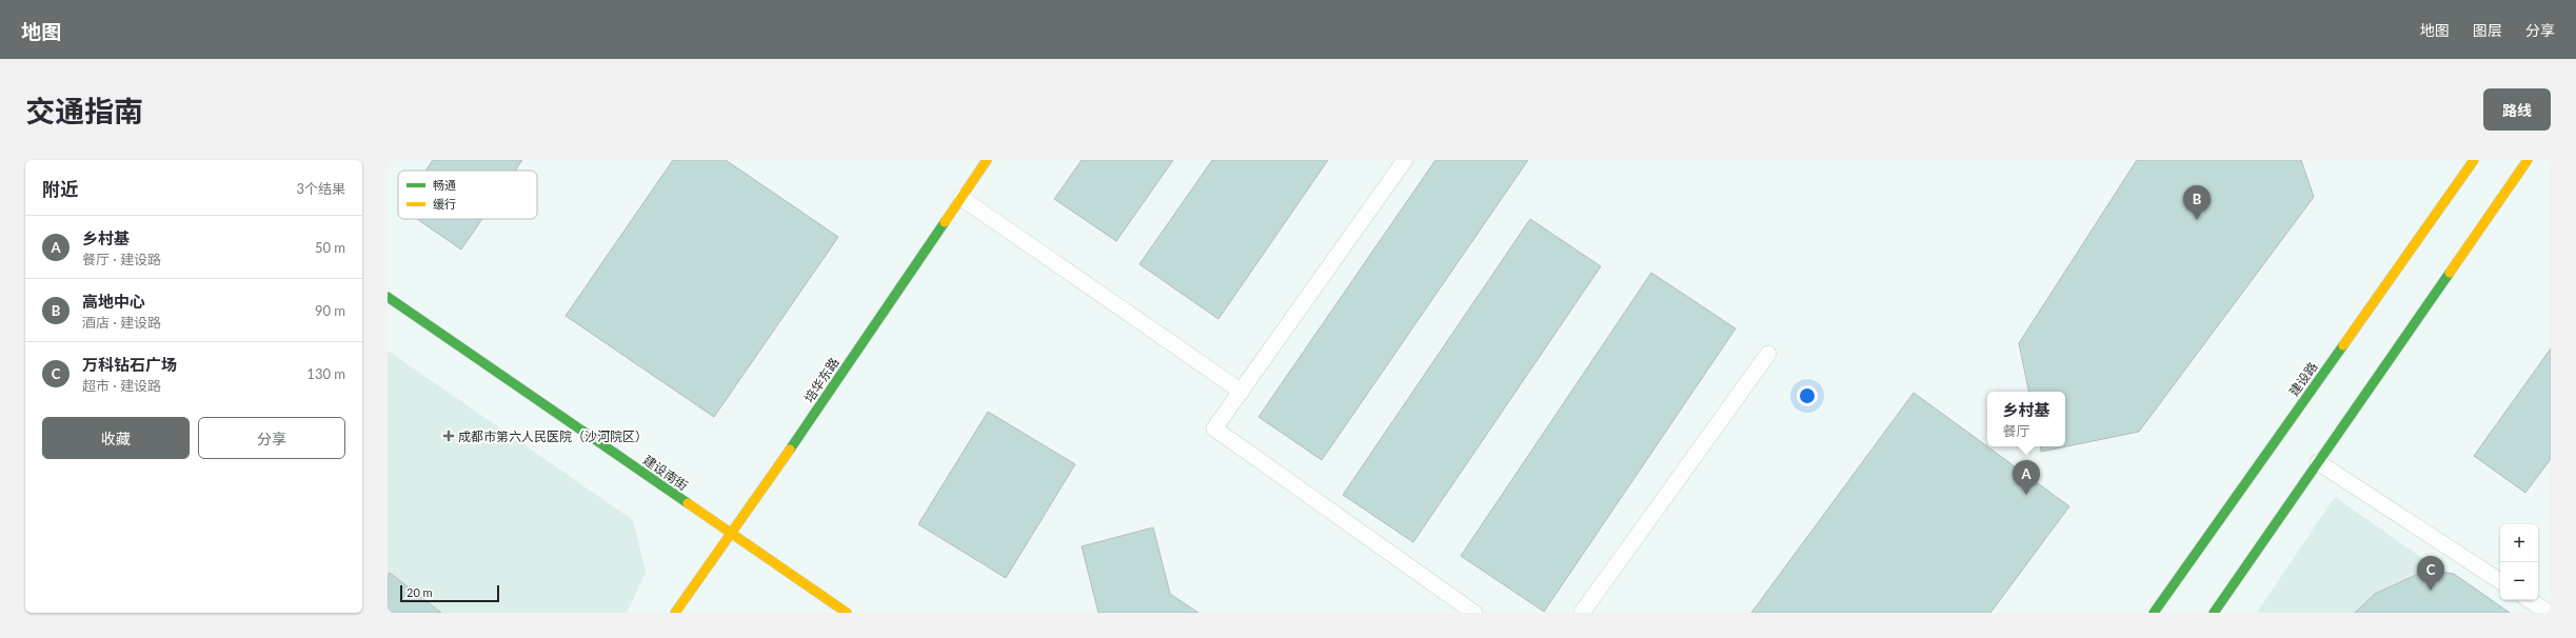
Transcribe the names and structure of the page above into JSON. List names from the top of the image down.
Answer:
{
  "streets": {
    "street": ["建设路", "培华东路", "建设南街"]
  },
  "crossings": [
    ["培华东路", "建设南街"]
  ],
  "places": {
    "health": ["成都市第六人民医院（沙河院区）"]
  },
  "legend": ["畅通", "缓行"],
  "scale_bar": "20 m",
  "page": {
    "header": "地图",
    "nav": ["地图", "图层", "分享"],
    "title": "交通指南",
    "buttons": [
      "路线",
      ["收藏", "分享"]
    ],
    "heading": ["附近", "3个结果"],
    "pins": ["B", "A", "C"],
    "list": [
      {
        "mark": "A",
        "name": "乡村基",
        "note": "餐厅 · 建设路",
        "value": "50 m"
      },
      {
        "mark": "B",
        "name": "高地中心",
        "note": "酒店 · 建设路",
        "value": "90 m"
      },
      {
        "mark": "C",
        "name": "万科钻石广场",
        "note": "超市 · 建设路",
        "value": "130 m"
      }
    ],
    "popup": ["乡村基", "餐厅"],
    "map_buttons": ["+", "−"],
    "scale": "20 m"
  }
}
